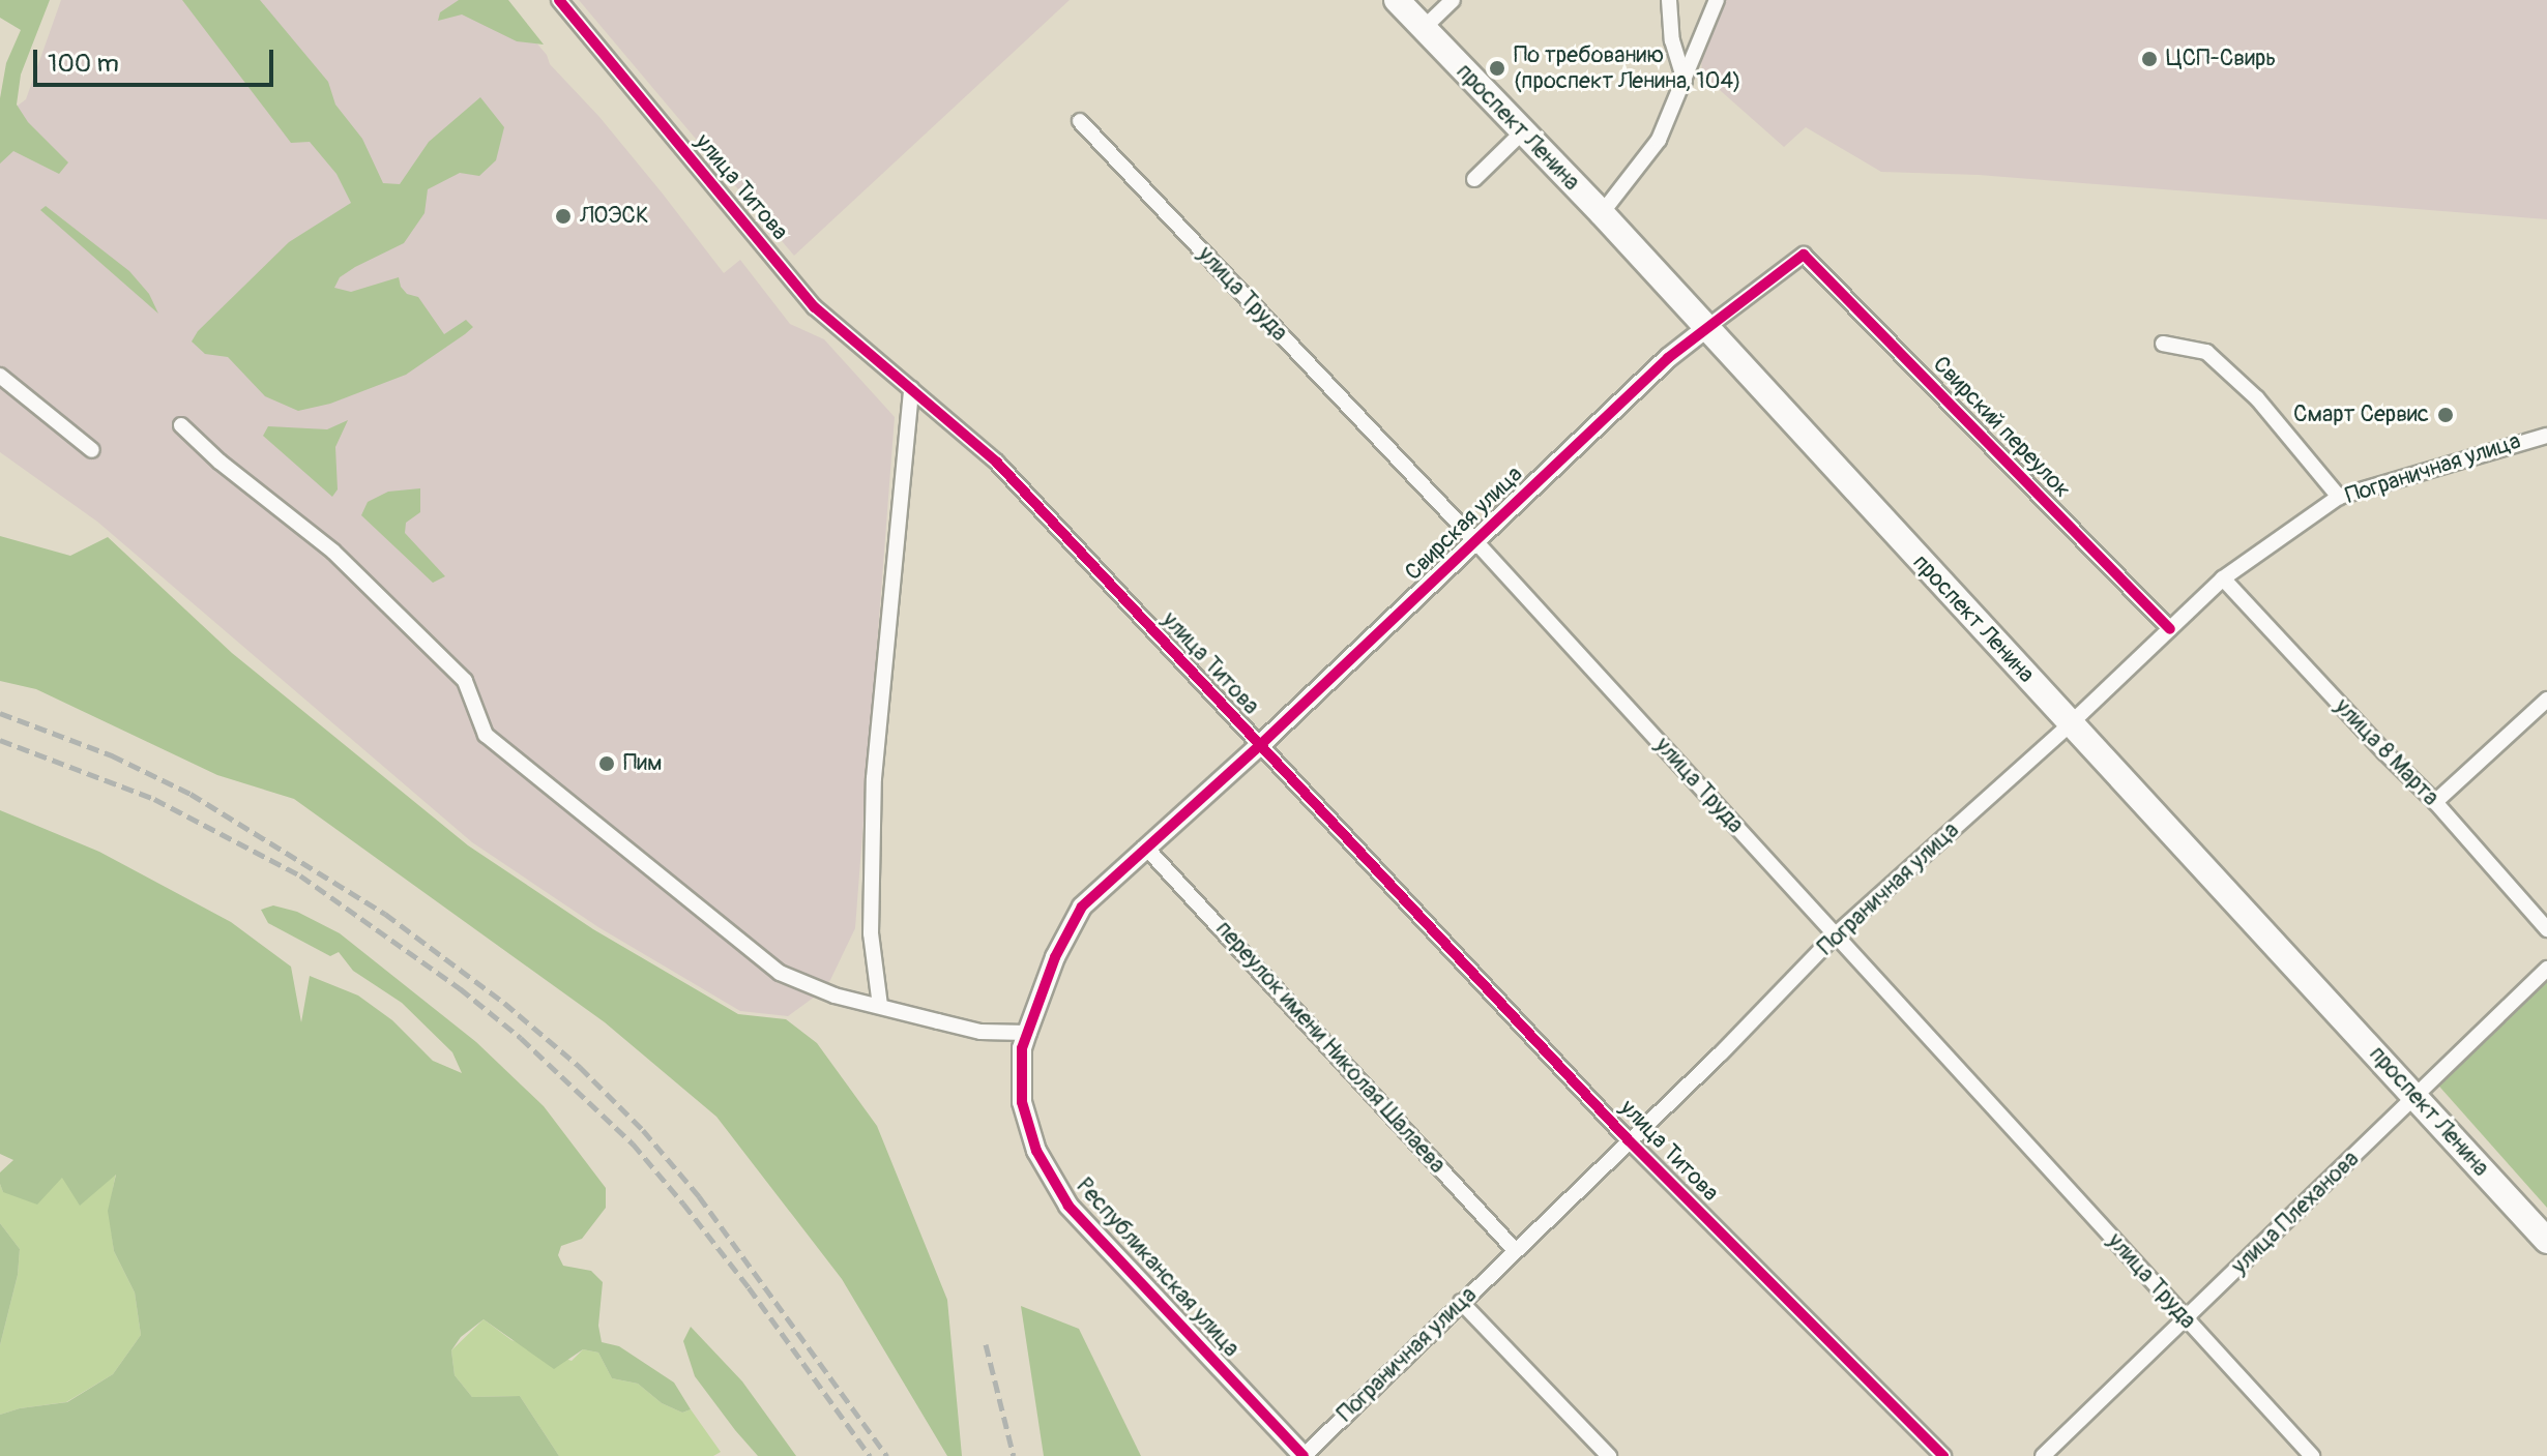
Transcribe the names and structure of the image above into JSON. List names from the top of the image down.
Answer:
{
  "streets": {
    "main road": ["проспект Ленина"],
    "street": [
      "улица Титова",
      "улица Труда",
      "Свирский переулок",
      "Пограничная улица",
      "Свирская улица",
      "улица 8 Марта",
      "переулок имени Николая Шалаева",
      "улица Плеханова",
      "Республиканская улица"
    ]
  },
  "crossings": [
    ["проспект Ленина", "Пограничная улица"],
    ["проспект Ленина", "Свирская улица"],
    ["проспект Ленина", "улица Плеханова"],
    ["улица Титова", "Пограничная улица"],
    ["улица Титова", "Свирская улица"],
    ["улица Труда", "Пограничная улица"],
    ["улица Труда", "Свирская улица"],
    ["улица Труда", "улица Плеханова"],
    ["Свирский переулок", "Пограничная улица"],
    ["Свирский переулок", "Свирская улица"],
    ["Пограничная улица", "улица 8 Марта"],
    ["Пограничная улица", "переулок имени Николая Шалаева"],
    ["Пограничная улица", "Республиканская улица"],
    ["Свирская улица", "Республиканская улица"],
    ["переулок имени Николая Шалаева", "Республиканская улица"]
  ],
  "places": [
    "ЦСП-Свирь",
    "По требованию (проспект Ленина, 104)",
    "ЛОЭСК",
    "Смарт Сервис",
    "Пим"
  ],
  "scale_bar": "100 m"
}
